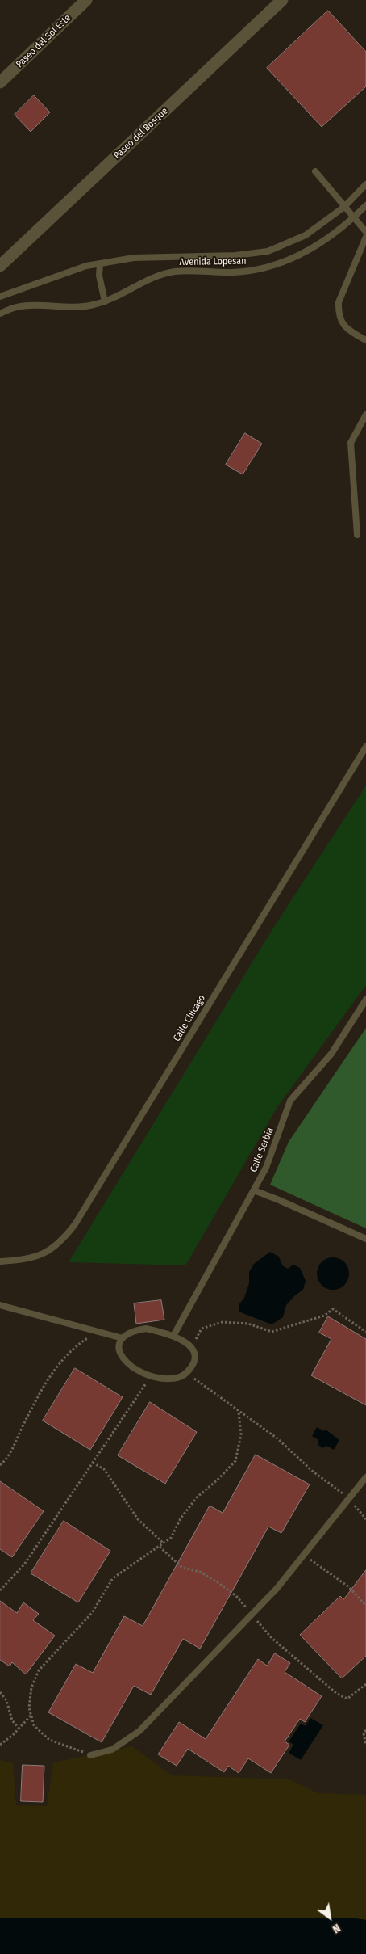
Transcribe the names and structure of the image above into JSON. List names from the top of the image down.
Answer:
{
  "streets": {
    "street": ["Paseo del Sol Este", "Paseo del Bosque"],
    "lane": ["Avenida Lopesan", "Calle Chicago", "Calle Serbia"]
  },
  "north": "bottom right"
}
